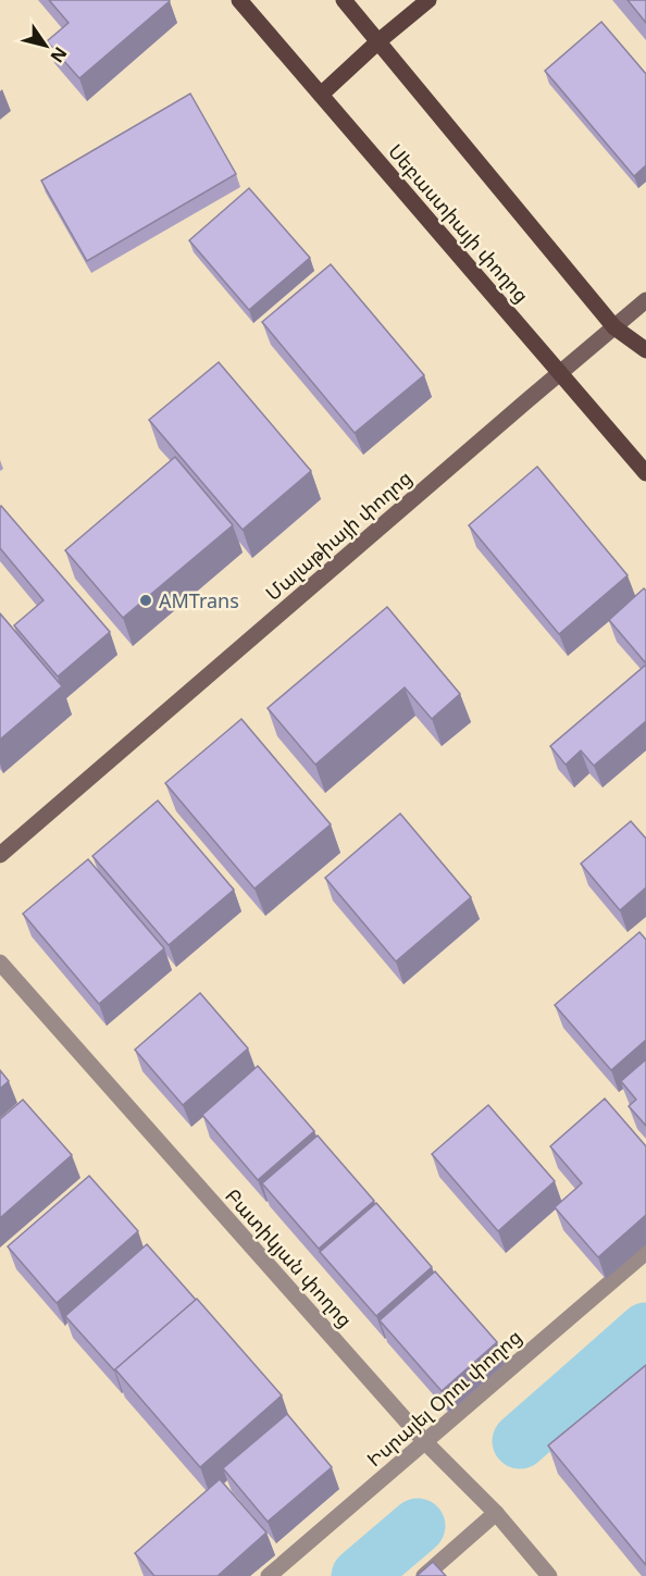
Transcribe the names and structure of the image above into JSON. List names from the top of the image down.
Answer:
{
  "streets": {
    "main road": ["Սեբաստիայի փողոց"],
    "street": ["Մալաթիայի փողոց", "Բատիկյան փողոց", "Իսրայել Օրու փողոց"]
  },
  "crossings": [
    ["Սեբաստիայի փողոց", "Մալաթիայի փողոց"],
    ["Բատիկյան փողոց", "Իսրայել Օրու փողոց"]
  ],
  "places": ["AMTrans"],
  "north": "bottom right"
}
